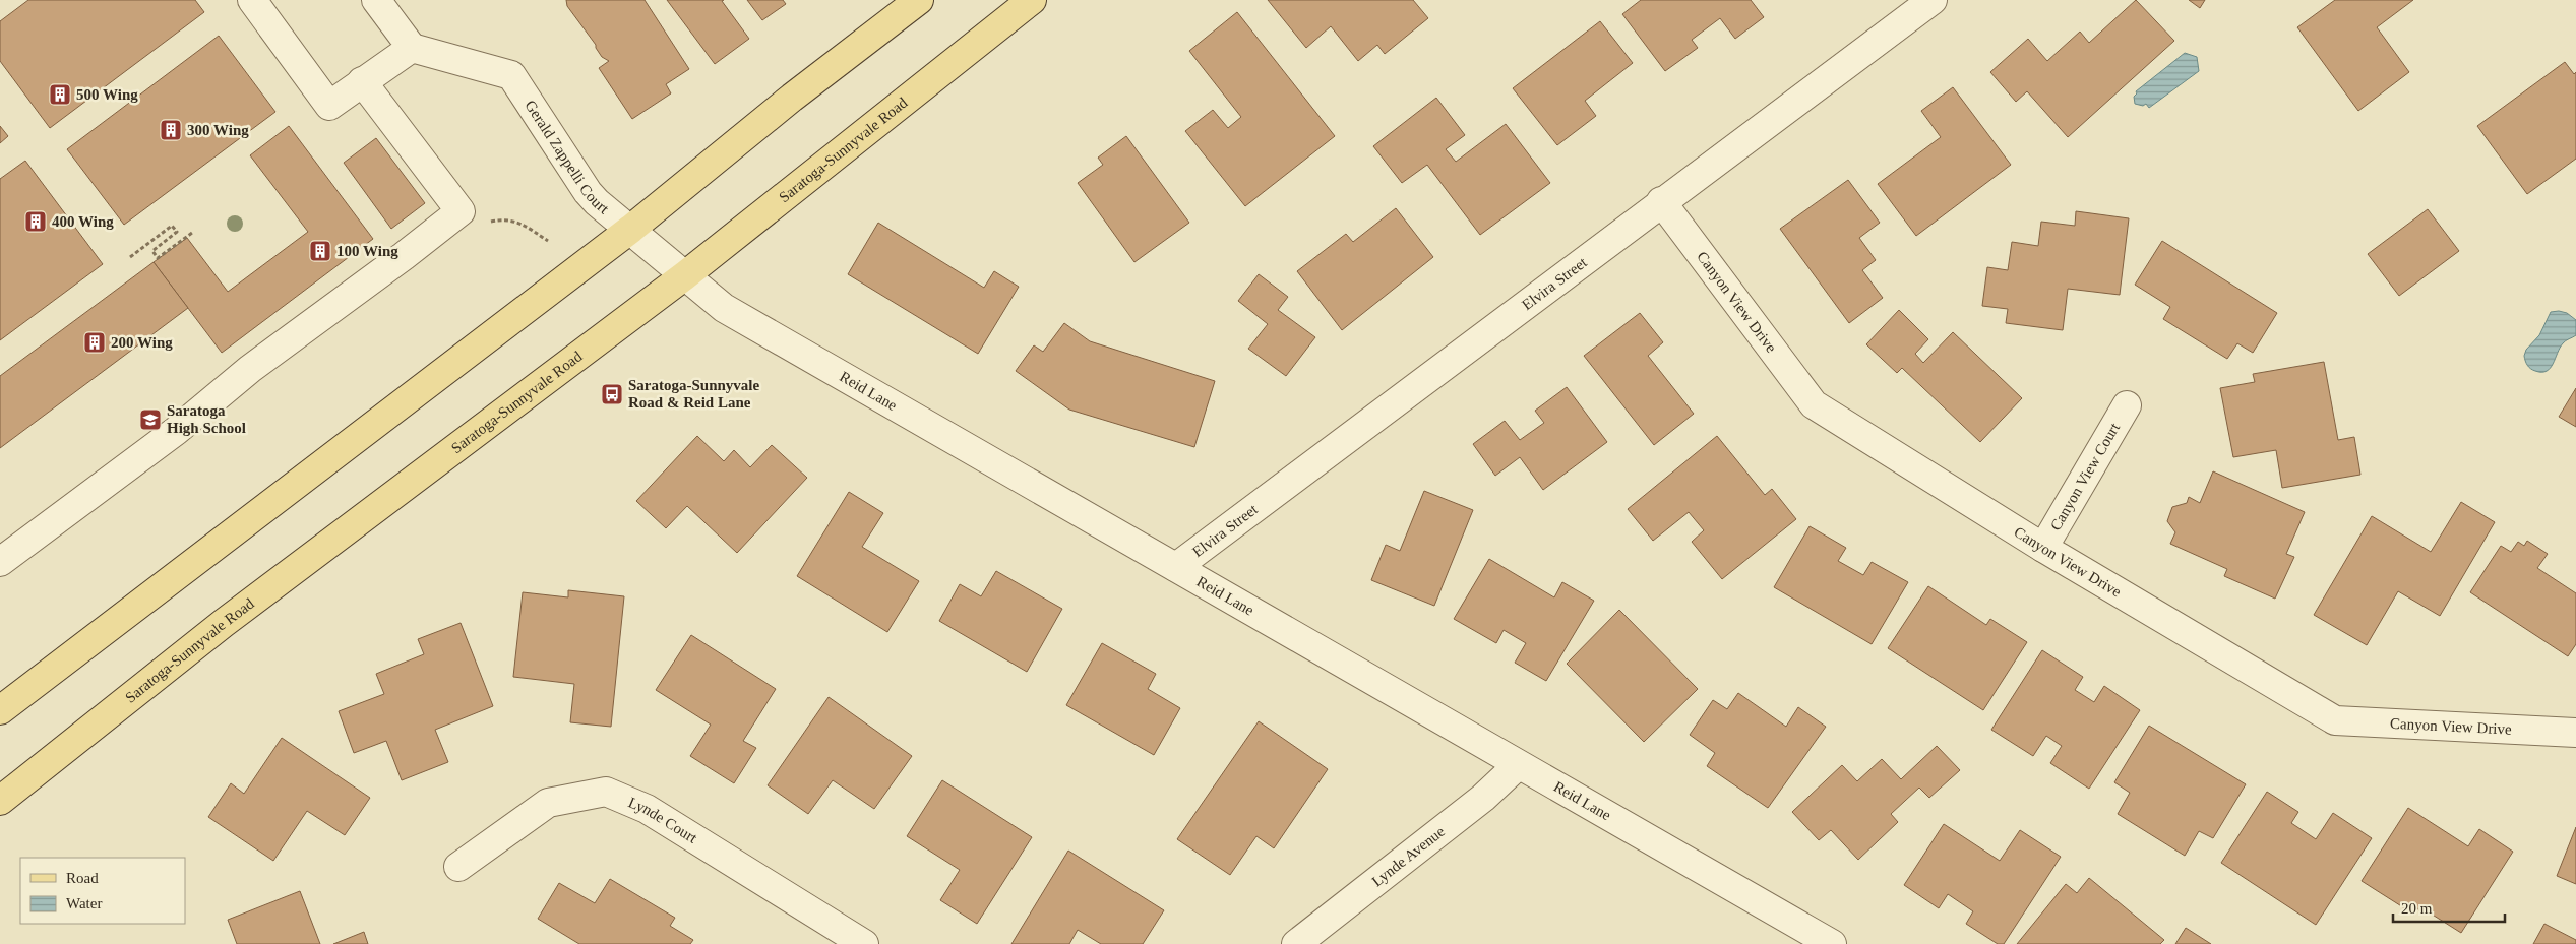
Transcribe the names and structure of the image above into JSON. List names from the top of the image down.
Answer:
{
  "streets": {
    "main road": ["Saratoga-Sunnyvale Road"],
    "street": [
      "Gerald Zappelli Court",
      "Elvira Street",
      "Canyon View Drive",
      "Reid Lane",
      "Canyon View Court",
      "Lynde Court",
      "Lynde Avenue"
    ]
  },
  "crossings": [
    ["Saratoga-Sunnyvale Road", "Reid Lane"],
    ["Gerald Zappelli Court", "Reid Lane"],
    ["Elvira Street", "Canyon View Drive"],
    ["Elvira Street", "Reid Lane"],
    ["Canyon View Drive", "Canyon View Court"],
    ["Reid Lane", "Lynde Avenue"]
  ],
  "places": {
    "building": [
      "500 Wing",
      "300 Wing",
      "400 Wing",
      "100 Wing",
      "200 Wing"
    ],
    "bus stop": ["Saratoga-Sunnyvale Road & Reid Lane"],
    "school or university": ["Saratoga High School"]
  },
  "legend": ["Road", "Water"],
  "scale_bar": "20 m"
}
